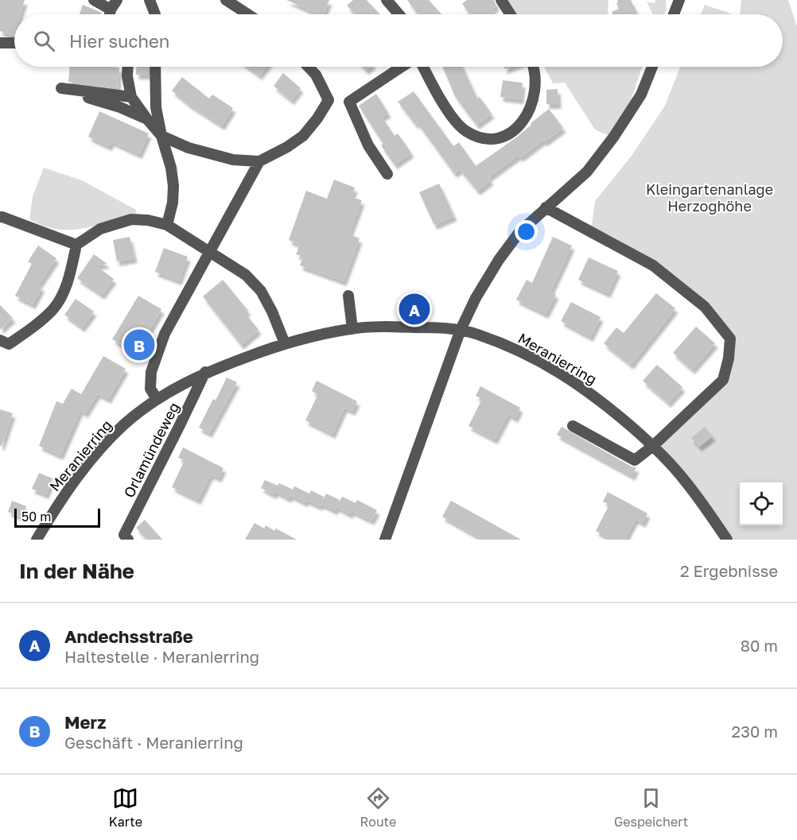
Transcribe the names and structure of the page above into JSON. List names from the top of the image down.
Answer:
{
  "streets": {
    "street": ["Meranierring", "Orlamündeweg"]
  },
  "crossings": [
    ["Meranierring", "Orlamündeweg"]
  ],
  "parks": ["Kleingartenanlage Herzoghöhe"],
  "scale_bar": "50 m",
  "page": {
    "search": "Hier suchen",
    "pins": ["A", "B"],
    "scale": "50 m",
    "heading": ["In der Nähe", "2 Ergebnisse"],
    "list": [
      {
        "mark": "A",
        "name": "Andechsstraße",
        "note": "Haltestelle · Meranierring",
        "value": "80 m"
      },
      {
        "mark": "B",
        "name": "Merz",
        "note": "Geschäft · Meranierring",
        "value": "230 m"
      }
    ],
    "nav": ["Karte", "Route", "Gespeichert"]
  }
}
